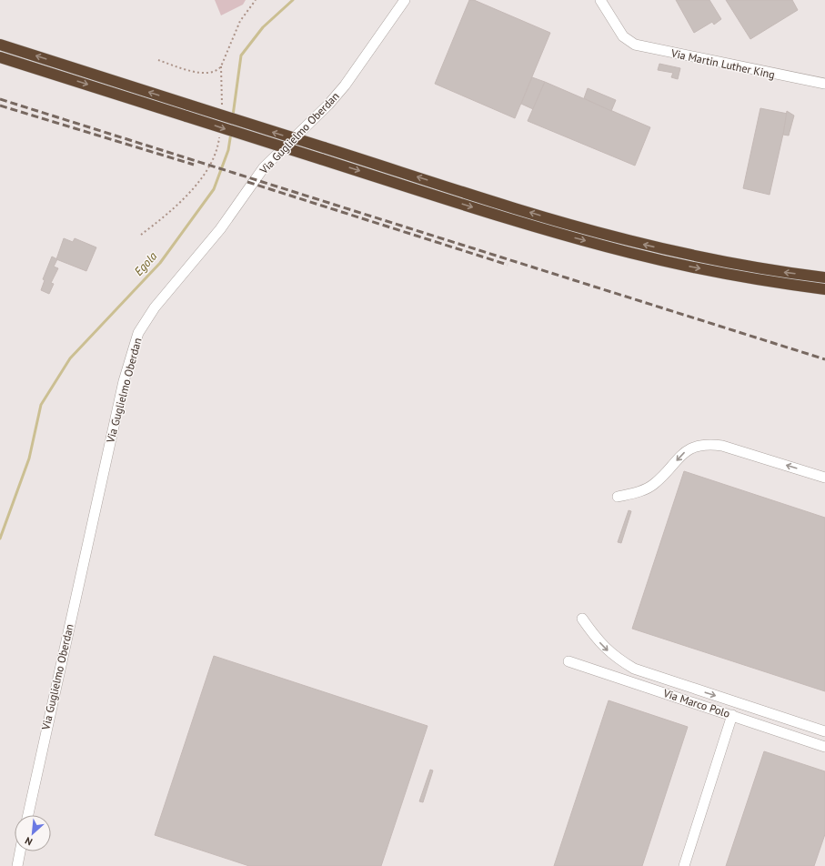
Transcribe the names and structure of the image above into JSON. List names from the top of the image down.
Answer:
{
  "streets": {
    "street": ["Via Martin Luther King", "Via Guglielmo Oberdan", "Via Marco Polo"]
  },
  "water": ["Egola"],
  "north": "bottom left"
}
